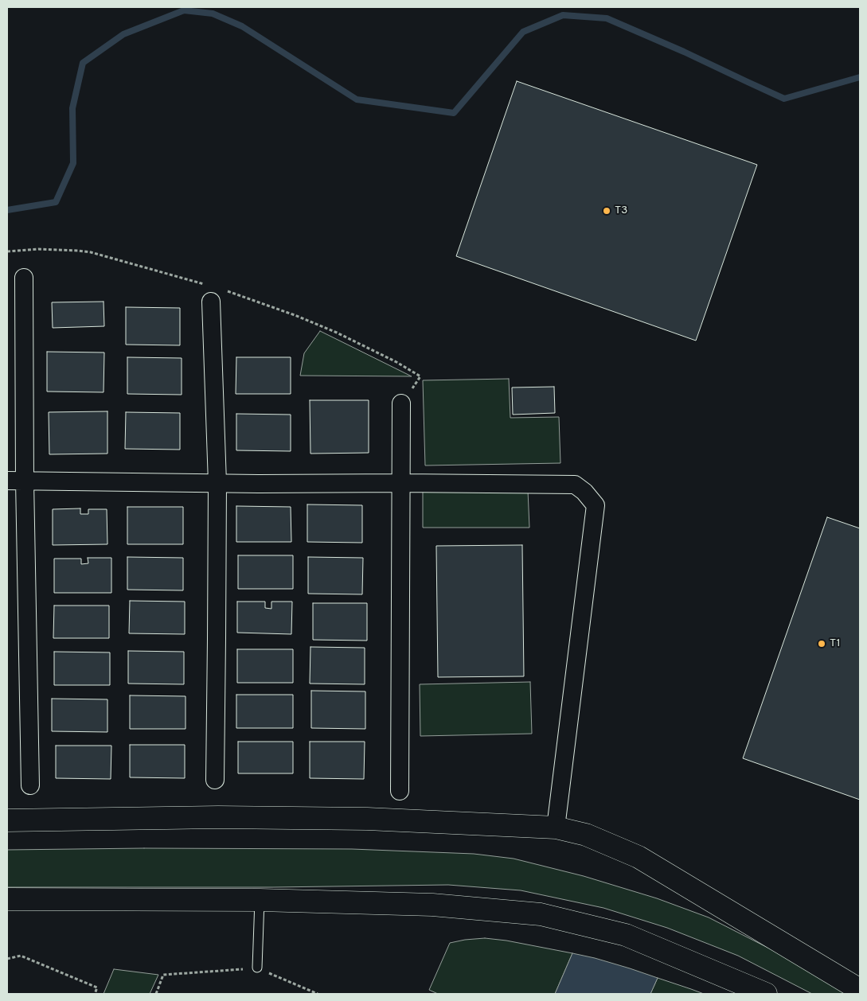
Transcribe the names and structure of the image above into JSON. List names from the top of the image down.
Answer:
{
  "places": ["T3", "T1"]
}
